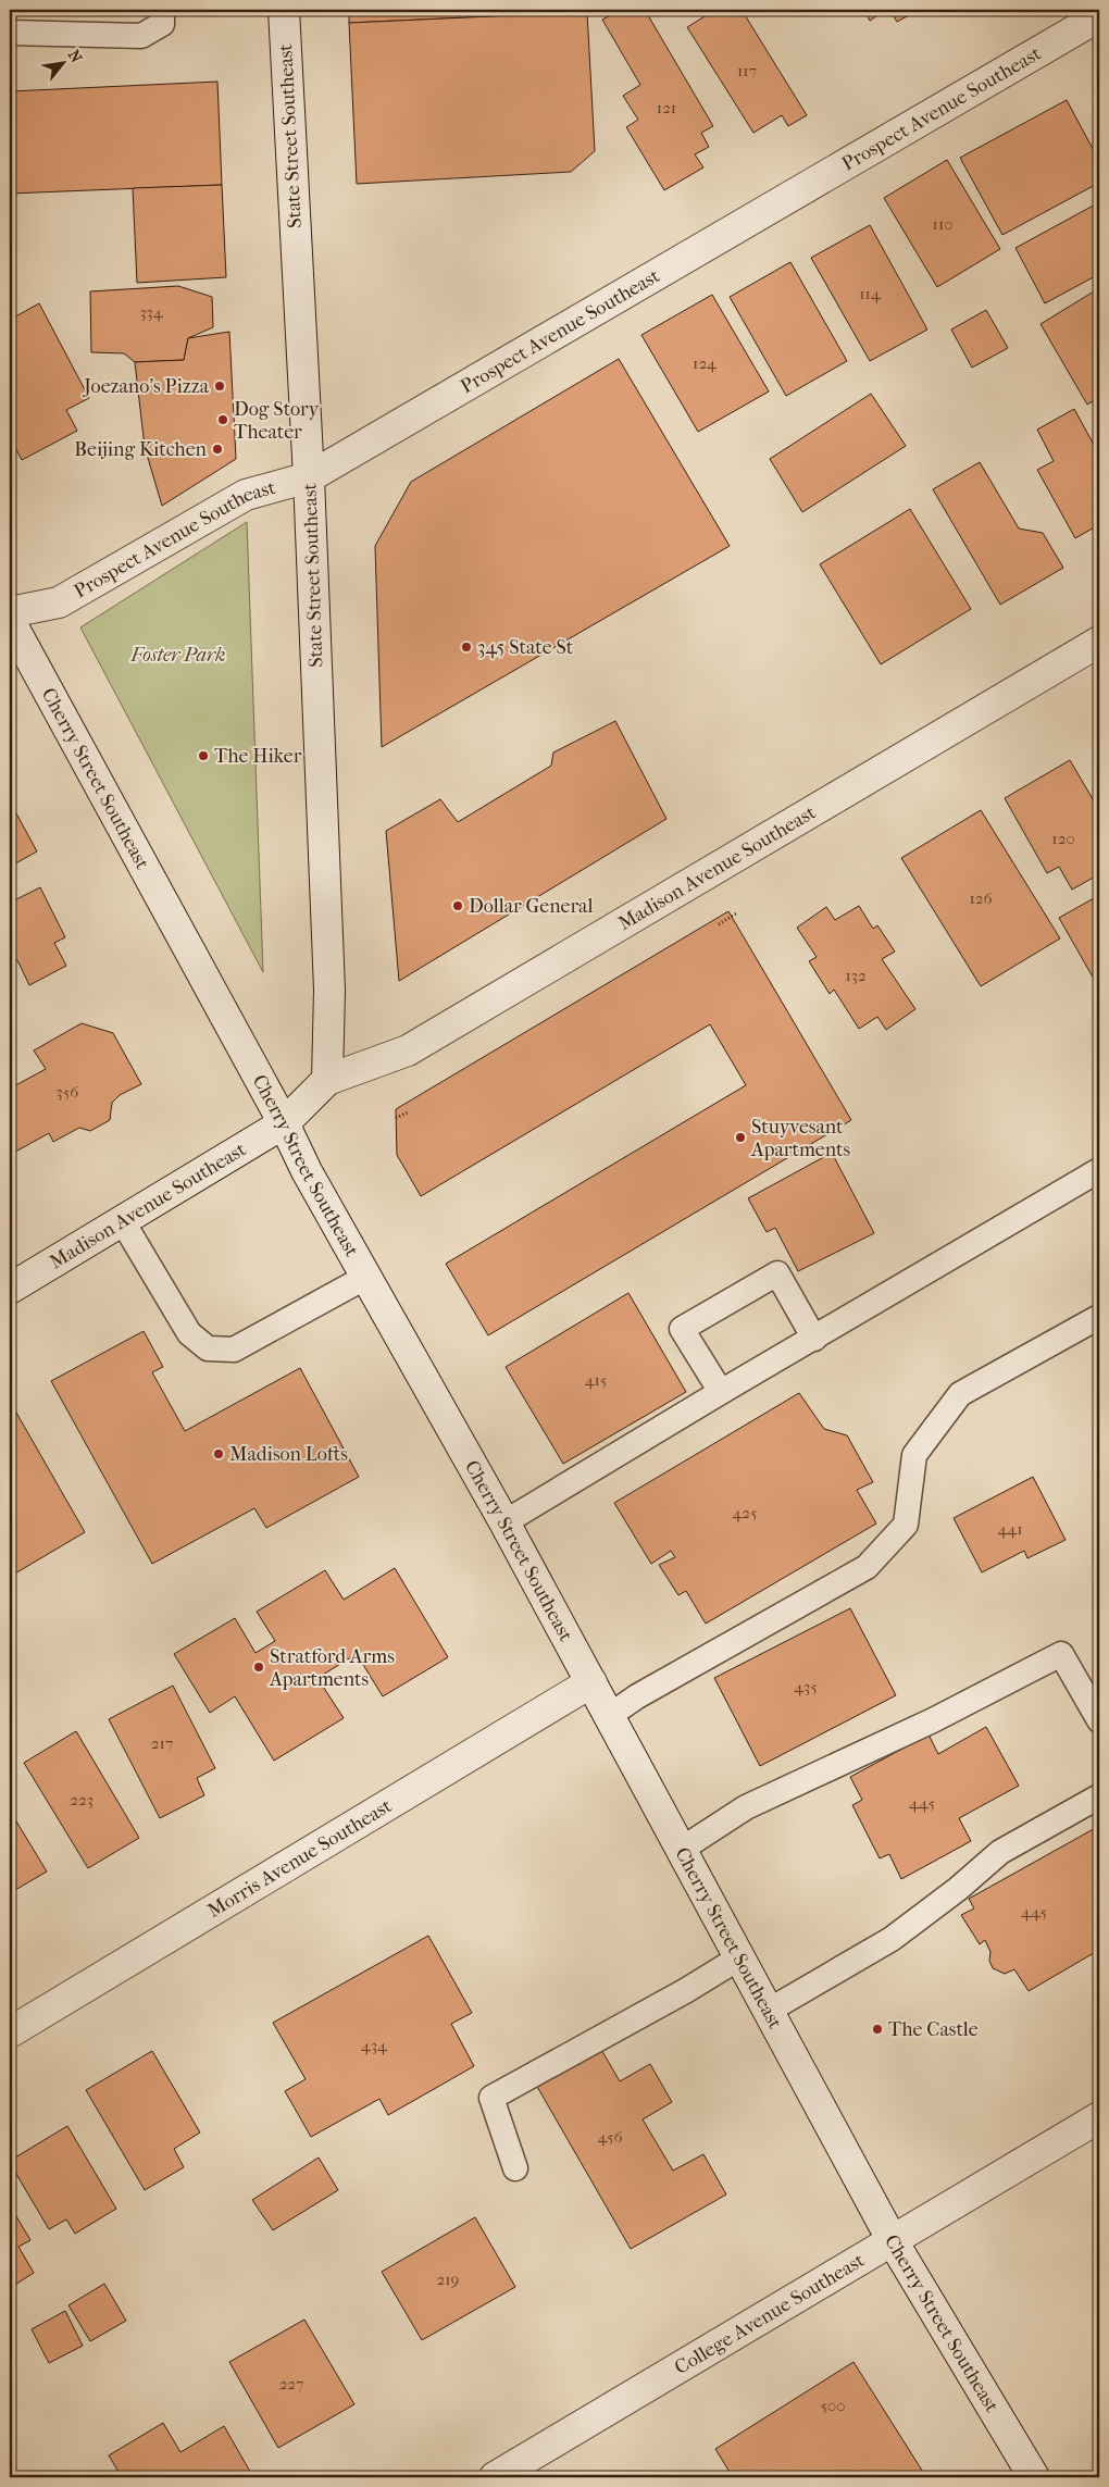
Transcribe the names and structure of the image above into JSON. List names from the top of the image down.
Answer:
{
  "streets": {
    "street": [
      "Prospect Avenue Southeast",
      "State Street Southeast",
      "Cherry Street Southeast",
      "Madison Avenue Southeast",
      "Morris Avenue Southeast",
      "College Avenue Southeast"
    ]
  },
  "crossings": [
    ["Prospect Avenue Southeast", "State Street Southeast"],
    ["State Street Southeast", "Madison Avenue Southeast"],
    ["Cherry Street Southeast", "Madison Avenue Southeast"],
    ["Cherry Street Southeast", "Morris Avenue Southeast"],
    ["Cherry Street Southeast", "College Avenue Southeast"]
  ],
  "parks": ["Foster Park"],
  "places": [
    "Joezano's Pizza",
    "Dog Story Theater",
    "Beijing Kitchen",
    "345 State St",
    "The Hiker",
    "Dollar General",
    "Stuyvesant Apartments",
    "Madison Lofts",
    "Stratford Arms Apartments",
    "The Castle"
  ],
  "house_numbers": [
    "117",
    "121",
    "110",
    "114",
    "334",
    "124",
    "120",
    "126",
    "132",
    "356",
    "415",
    "425",
    "441",
    "435",
    "217",
    "223",
    "445",
    "445",
    "434",
    "456",
    "219",
    "227",
    "500"
  ],
  "north": "top right"
}
